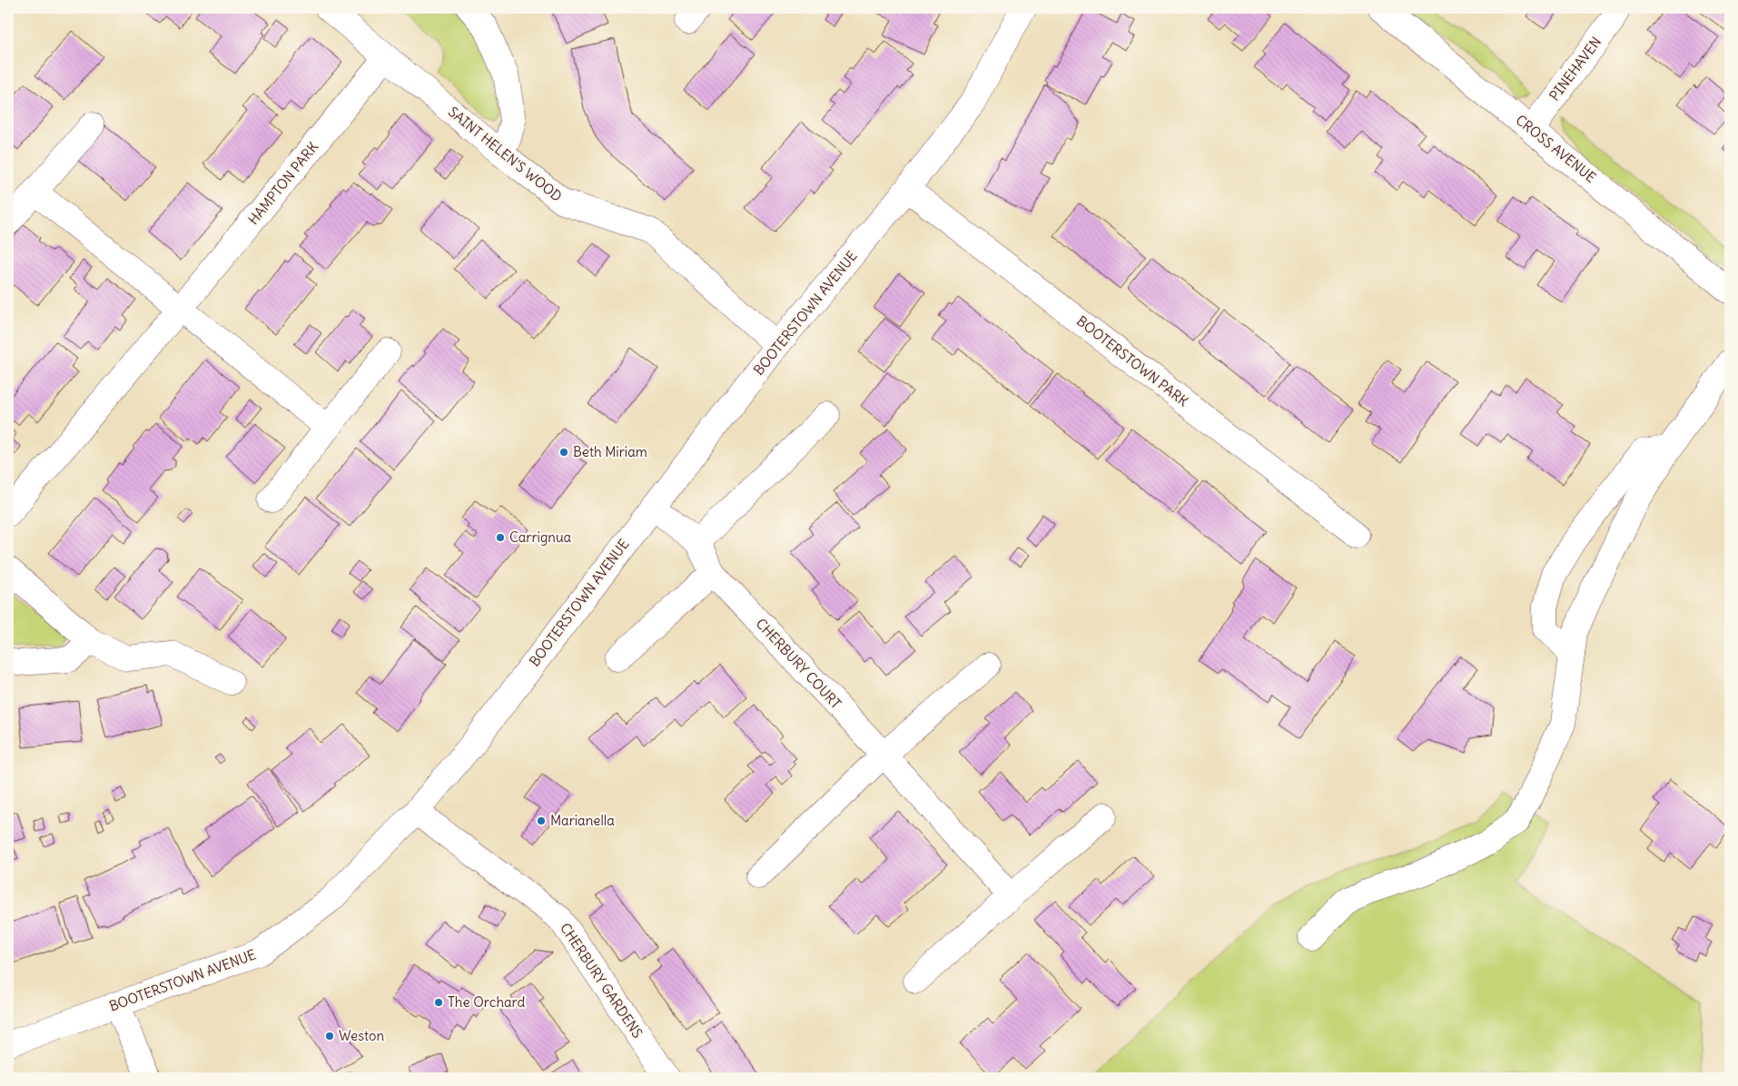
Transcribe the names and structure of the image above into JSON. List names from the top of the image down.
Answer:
{
  "streets": {
    "street": [
      "PINEHAVEN",
      "CROSS AVENUE",
      "SAINT HELEN'S WOOD",
      "HAMPTON PARK",
      "BOOTERSTOWN AVENUE",
      "BOOTERSTOWN PARK",
      "CHERBURY COURT",
      "CHERBURY GARDENS"
    ]
  },
  "crossings": [
    ["PINEHAVEN", "CROSS AVENUE"],
    ["SAINT HELEN'S WOOD", "HAMPTON PARK"],
    ["SAINT HELEN'S WOOD", "BOOTERSTOWN AVENUE"],
    ["BOOTERSTOWN AVENUE", "BOOTERSTOWN PARK"],
    ["BOOTERSTOWN AVENUE", "CHERBURY COURT"],
    ["BOOTERSTOWN AVENUE", "CHERBURY GARDENS"]
  ],
  "places": [
    "Beth Miriam",
    "Carrignua",
    "Marianella",
    "The Orchard",
    "Weston"
  ]
}
